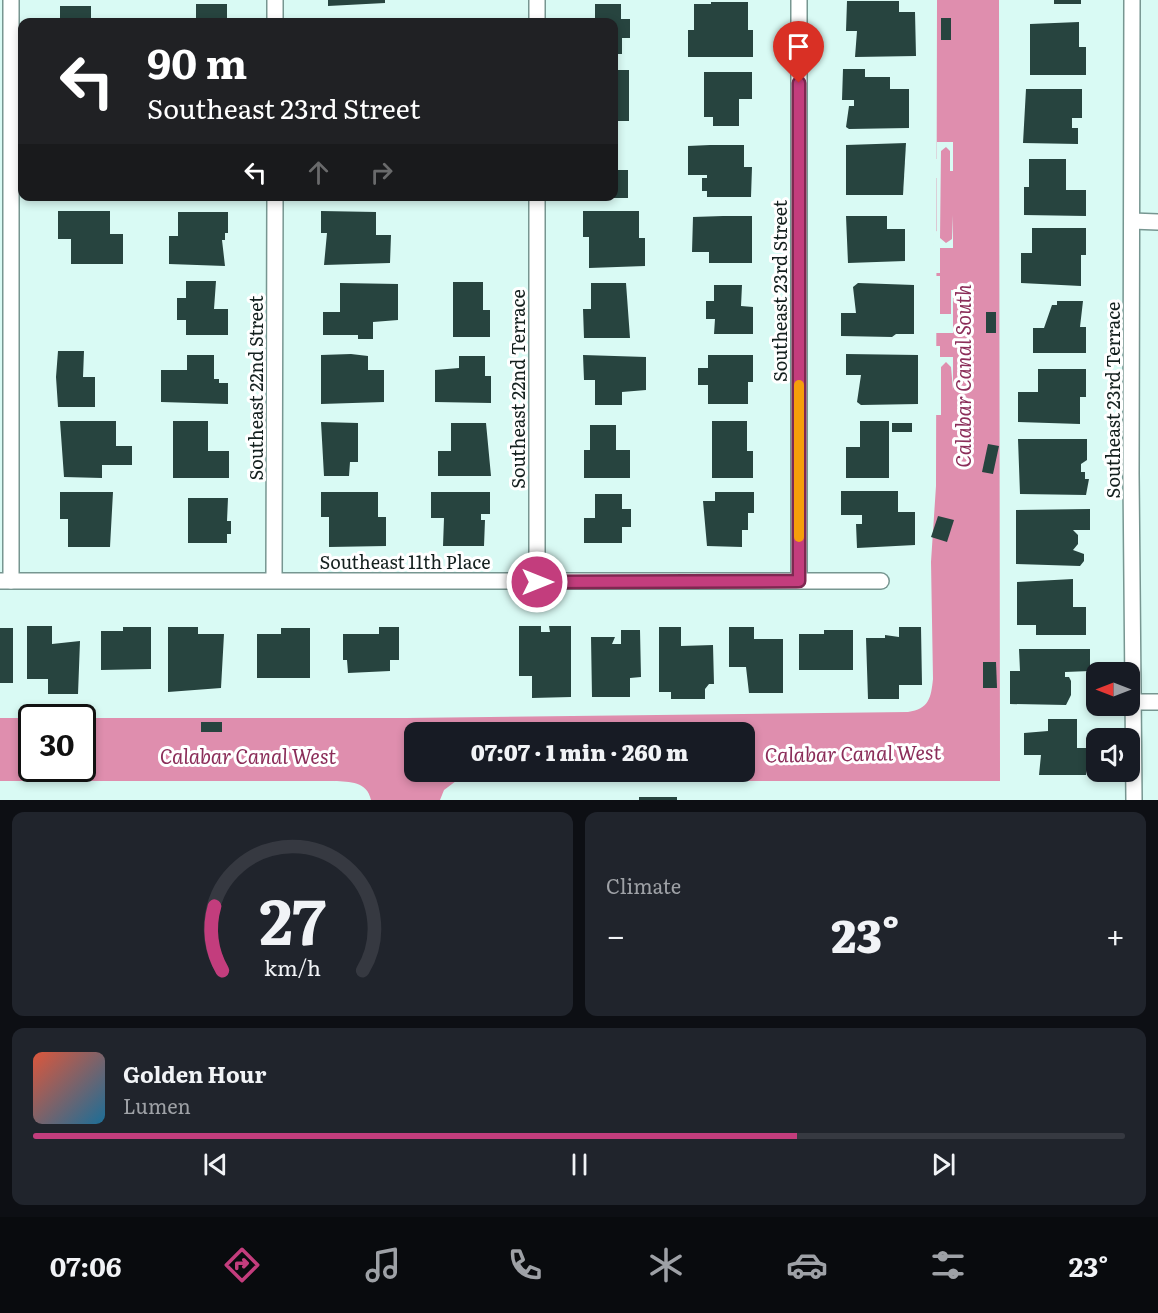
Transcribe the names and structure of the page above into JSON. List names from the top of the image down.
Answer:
{
  "streets": {
    "street": [
      "Southeast 23rd Street",
      "Southeast 22nd Street",
      "Southeast 22nd Terrace",
      "Southeast 23rd Terrace",
      "Southeast 11th Place"
    ]
  },
  "crossings": [
    ["Southeast 23rd Street", "Southeast 11th Place"],
    ["Southeast 22nd Street", "Southeast 11th Place"],
    ["Southeast 22nd Terrace", "Southeast 11th Place"]
  ],
  "water": ["Calabar Canal South", "Calabar Canal West"],
  "north": "left",
  "page": {
    "turn": ["90 m", "Southeast 23rd Street"],
    "limit": "30",
    "trip": "07:07 · 1 min · 260 m",
    "tile": "Climate",
    "heat": ["−", "23°", "+"],
    "song": ["Golden Hour", "Lumen"],
    "tabs": ["07:06", "23°"],
    "gauge": ["27", "km/h"]
  }
}
